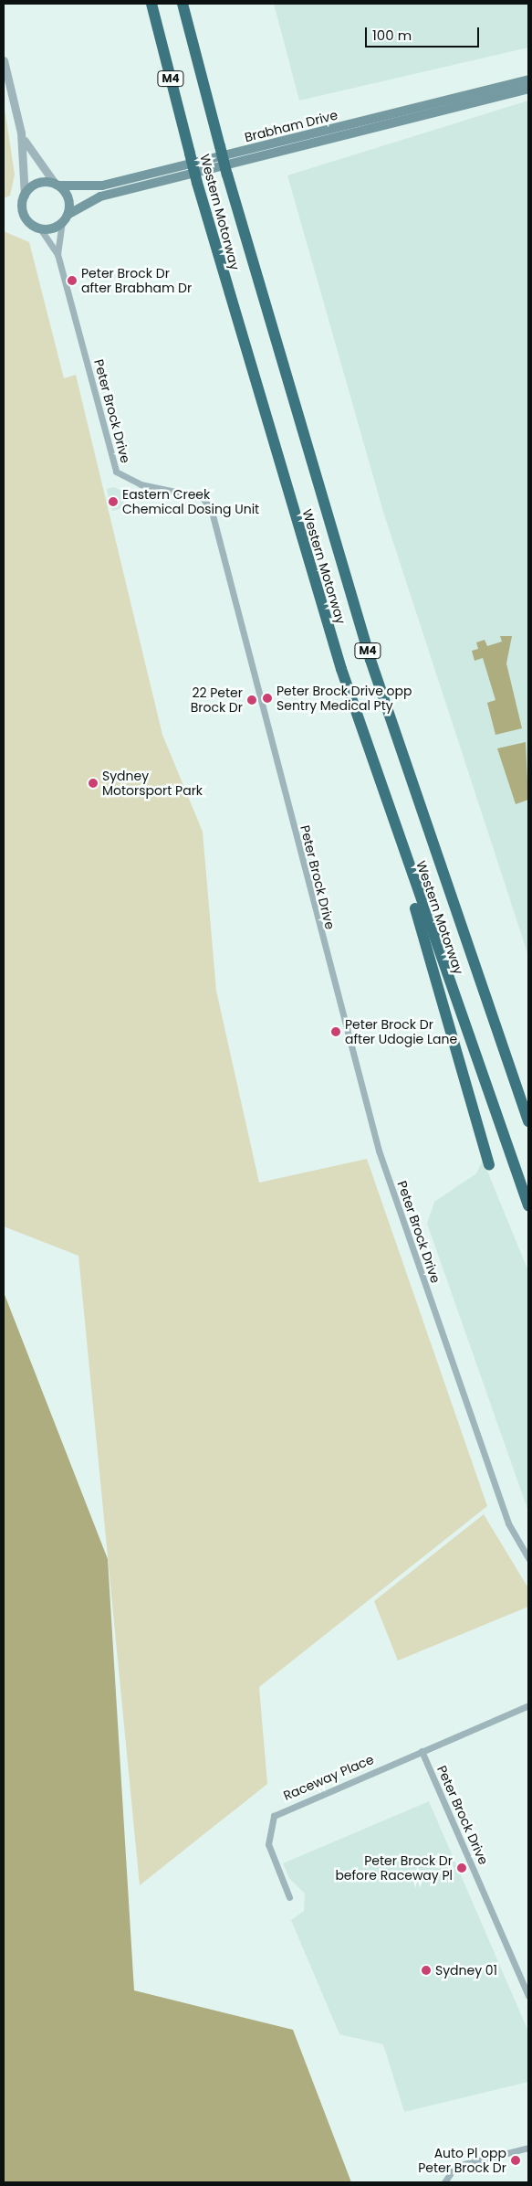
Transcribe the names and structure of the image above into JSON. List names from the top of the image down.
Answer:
{
  "streets": {
    "highway": ["M4", "Western Motorway"],
    "main road": ["Brabham Drive"],
    "street": ["Peter Brock Drive", "Raceway Place"]
  },
  "crossings": [
    ["Brabham Drive", "Peter Brock Drive"],
    ["Peter Brock Drive", "Raceway Place"]
  ],
  "places": [
    "Peter Brock Dr after Brabham Dr",
    "Eastern Creek Chemical Dosing Unit",
    "Peter Brock Drive opp Sentry Medical Pty",
    "22 Peter Brock Dr",
    "Sydney Motorsport Park",
    "Peter Brock Dr after Udogie Lane",
    "Peter Brock Dr before Raceway Pl",
    "Sydney 01",
    "Auto Pl opp Peter Brock Dr"
  ],
  "scale_bar": "100 m"
}
